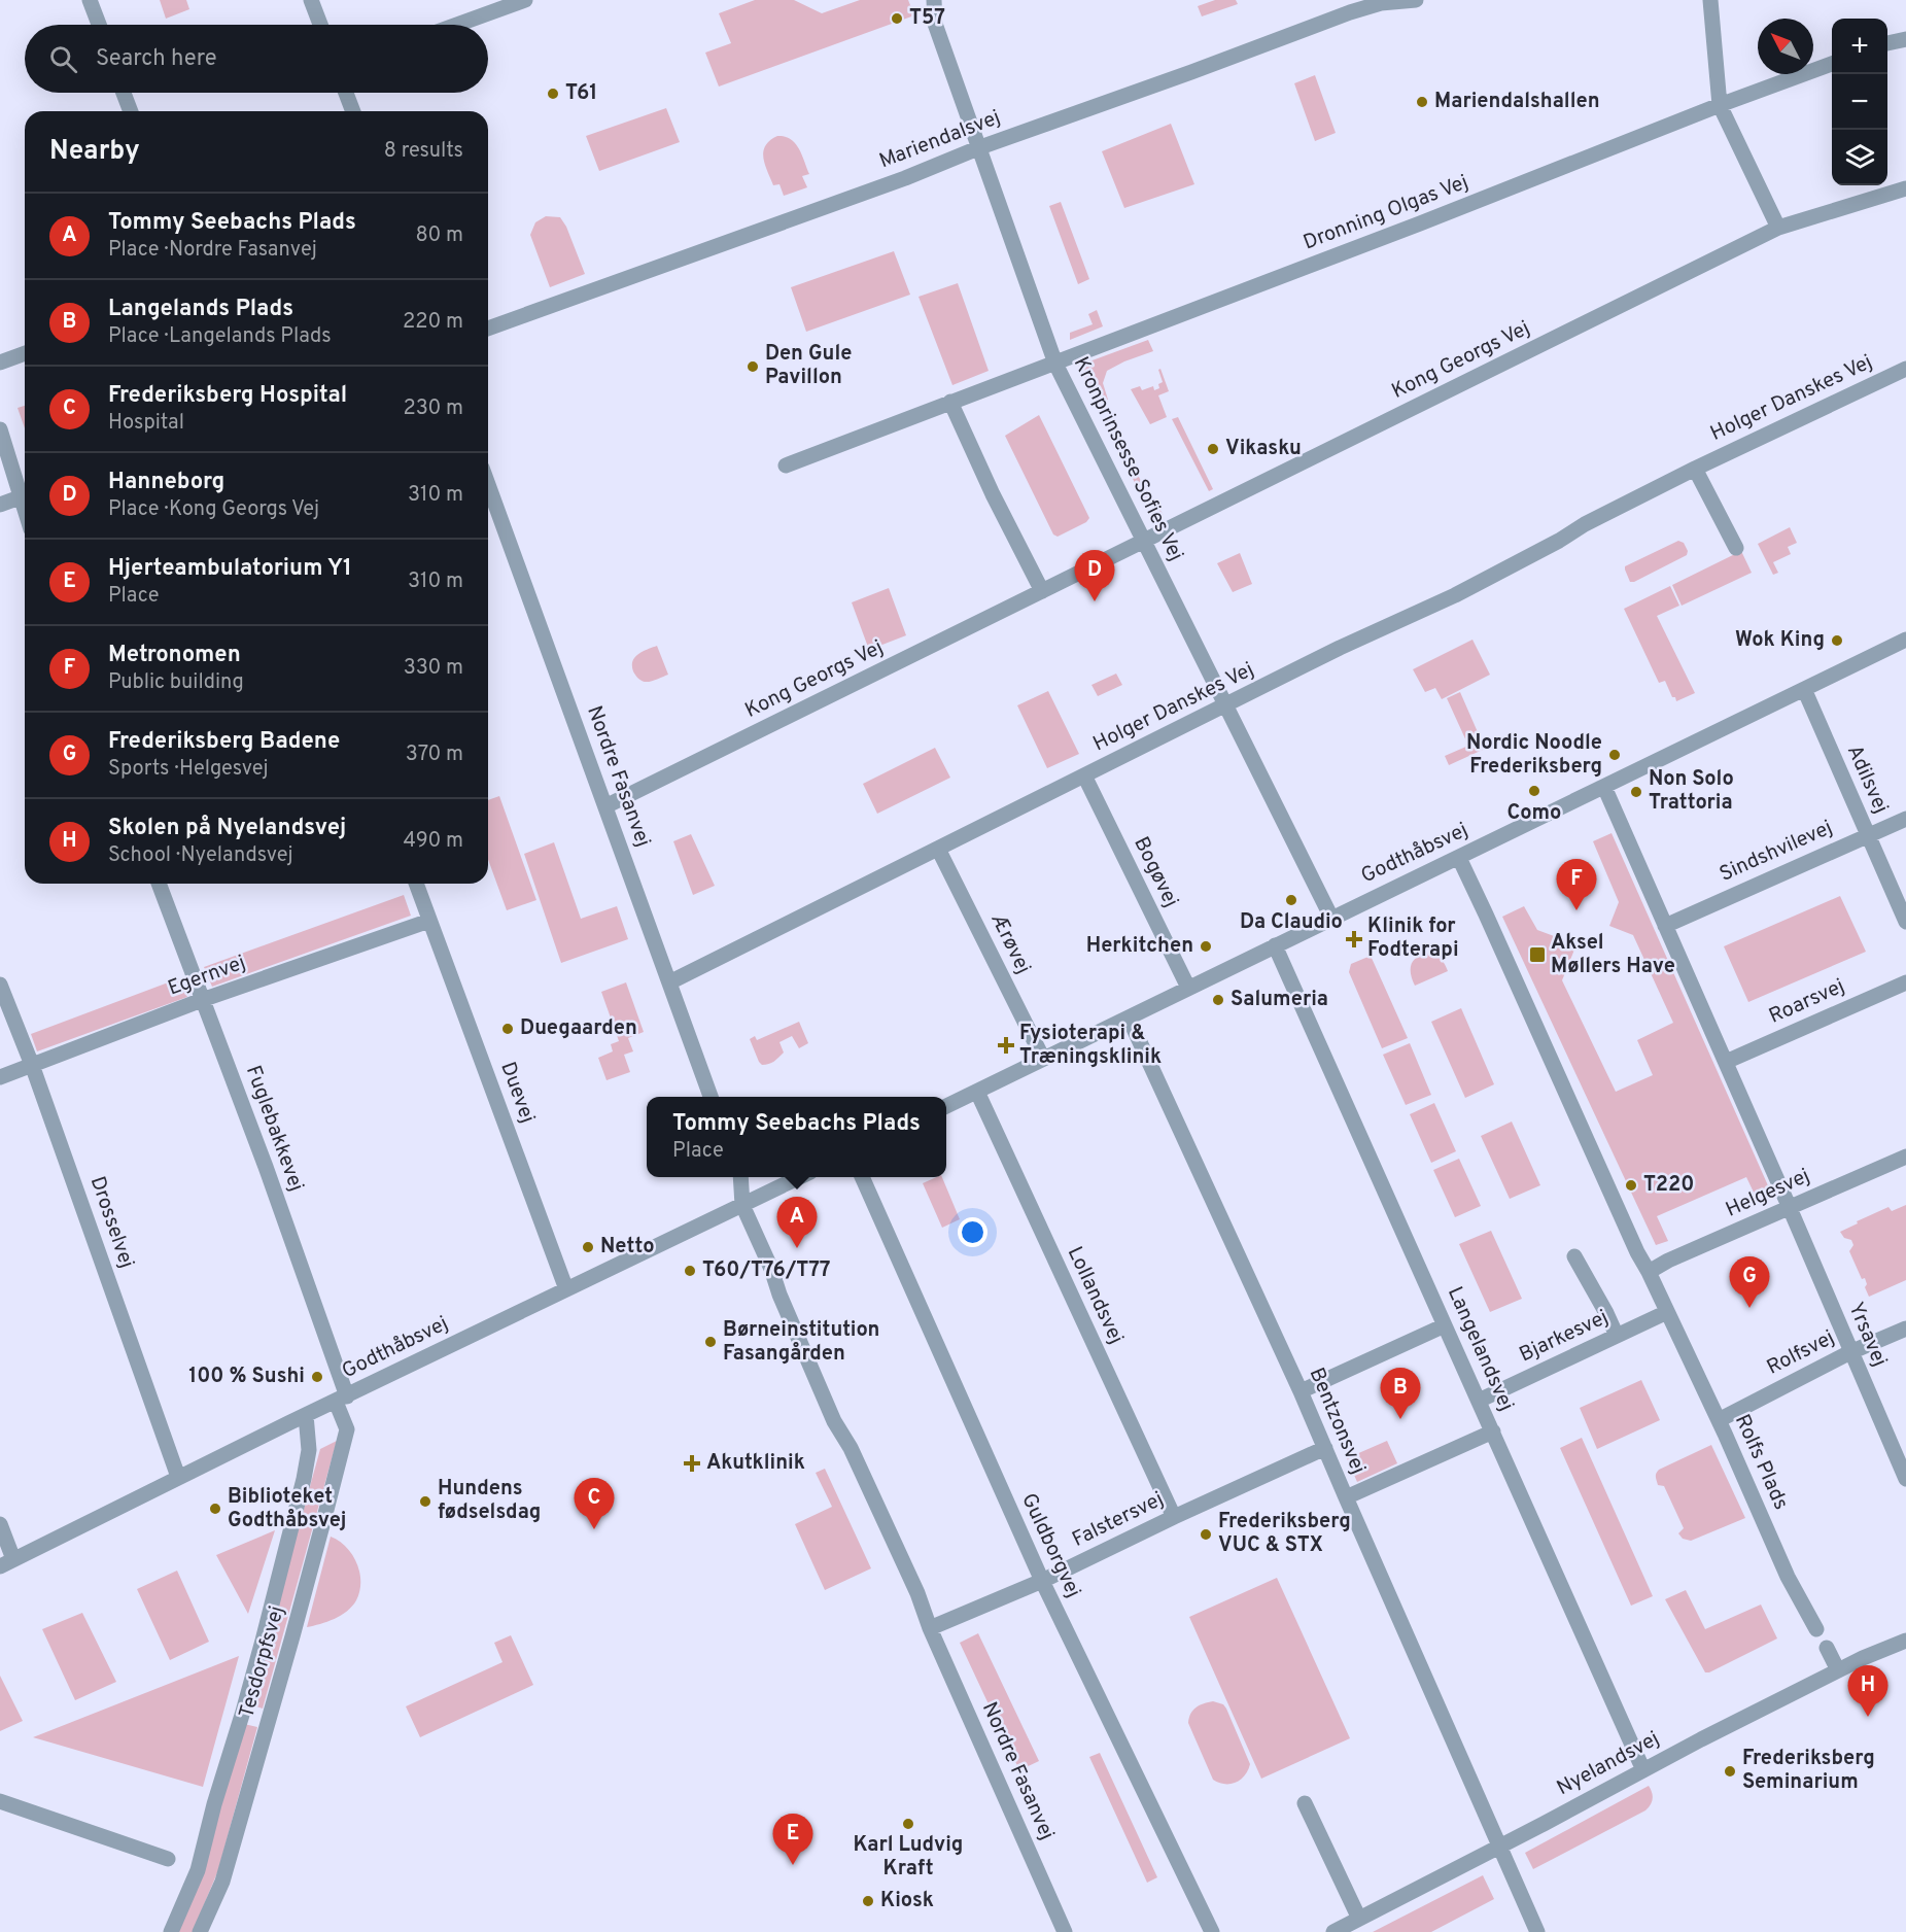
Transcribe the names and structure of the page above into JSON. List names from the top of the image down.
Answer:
{
  "streets": {
    "street": [
      "Mariendalsvej",
      "Dronning Olgas Vej",
      "Kong Georgs Vej",
      "Holger Danskes Vej",
      "Kronprinsesse Sofies Vej",
      "Nordre Fasanvej",
      "Adilsvej",
      "Sindshvilevej",
      "Godthåbsvej",
      "Bogøvej",
      "Ærøvej",
      "Egernvej",
      "Roarsvej",
      "Duevej",
      "Fuglebakkevej",
      "Helgesvej",
      "Drosselvej",
      "Lollandsvej",
      "Yrsavej",
      "Bjarkesvej",
      "Langelandsvej",
      "Rolfsvej",
      "Bentzonsvej",
      "Rolfs Plads",
      "Falstersvej",
      "Guldborgvej",
      "Tesdorpfsvej",
      "Nyelandsvej"
    ]
  },
  "crossings": [
    ["Mariendalsvej", "Kronprinsesse Sofies Vej"],
    ["Dronning Olgas Vej", "Kronprinsesse Sofies Vej"],
    ["Kong Georgs Vej", "Kronprinsesse Sofies Vej"],
    ["Kong Georgs Vej", "Nordre Fasanvej"],
    ["Holger Danskes Vej", "Kronprinsesse Sofies Vej"],
    ["Holger Danskes Vej", "Nordre Fasanvej"],
    ["Holger Danskes Vej", "Bogøvej"],
    ["Holger Danskes Vej", "Ærøvej"],
    ["Kronprinsesse Sofies Vej", "Godthåbsvej"],
    ["Nordre Fasanvej", "Godthåbsvej"],
    ["Nordre Fasanvej", "Falstersvej"],
    ["Adilsvej", "Sindshvilevej"],
    ["Adilsvej", "Godthåbsvej"],
    ["Godthåbsvej", "Bogøvej"],
    ["Godthåbsvej", "Ærøvej"],
    ["Godthåbsvej", "Duevej"],
    ["Godthåbsvej", "Fuglebakkevej"],
    ["Godthåbsvej", "Drosselvej"],
    ["Godthåbsvej", "Lollandsvej"],
    ["Godthåbsvej", "Langelandsvej"],
    ["Godthåbsvej", "Bentzonsvej"],
    ["Godthåbsvej", "Tesdorpfsvej"],
    ["Egernvej", "Duevej"],
    ["Egernvej", "Fuglebakkevej"],
    ["Egernvej", "Drosselvej"],
    ["Fuglebakkevej", "Tesdorpfsvej"],
    ["Helgesvej", "Yrsavej"],
    ["Lollandsvej", "Falstersvej"],
    ["Yrsavej", "Rolfsvej"],
    ["Bjarkesvej", "Langelandsvej"],
    ["Bjarkesvej", "Rolfs Plads"],
    ["Langelandsvej", "Nyelandsvej"],
    ["Rolfsvej", "Rolfs Plads"],
    ["Bentzonsvej", "Falstersvej"],
    ["Bentzonsvej", "Nyelandsvej"],
    ["Falstersvej", "Guldborgvej"]
  ],
  "places": {
    "other": [
      "T57",
      "T61",
      "Mariendalshallen",
      "Den Gule Pavillon",
      "Vikasku",
      "Wok King",
      "Nordic Noodle Frederiksberg",
      "Como",
      "Non Solo Trattoria",
      "Da Claudio",
      "Herkitchen",
      "Salumeria",
      "Duegaarden",
      "T220",
      "Netto",
      "T60/T76/T77",
      "Børneinstitution Fasangården",
      "100 % Sushi",
      "Hundens fødselsdag",
      "Biblioteket Godthåbsvej",
      "Frederiksberg VUC & STX",
      "Frederiksberg Seminarium",
      "Karl Ludvig Kraft",
      "Kiosk"
    ],
    "health": ["Klinik for Fodterapi", "Fysioterapi & Træningsklinik", "Akutklinik"],
    "transit": ["Aksel Møllers Have"]
  },
  "north": "top left",
  "page": {
    "map_buttons": ["+", "−"],
    "search": "Search here",
    "heading": ["Nearby", "8 results"],
    "list": [
      {
        "mark": "A",
        "name": "Tommy Seebachs Plads",
        "note": "Place · Nordre Fasanvej",
        "value": "80 m"
      },
      {
        "mark": "B",
        "name": "Langelands Plads",
        "note": "Place · Langelands Plads",
        "value": "220 m"
      },
      {
        "mark": "C",
        "name": "Frederiksberg Hospital",
        "note": "Hospital",
        "value": "230 m"
      },
      {
        "mark": "D",
        "name": "Hanneborg",
        "note": "Place · Kong Georgs Vej",
        "value": "310 m"
      },
      {
        "mark": "E",
        "name": "Hjerteambulatorium Y1",
        "note": "Place",
        "value": "310 m"
      },
      {
        "mark": "F",
        "name": "Metronomen",
        "note": "Public building",
        "value": "330 m"
      },
      {
        "mark": "G",
        "name": "Frederiksberg Badene",
        "note": "Sports · Helgesvej",
        "value": "370 m"
      },
      {
        "mark": "H",
        "name": "Skolen på Nyelandsvej",
        "note": "School · Nyelandsvej",
        "value": "490 m"
      }
    ],
    "pins": [
      "D",
      "F",
      "A",
      "G",
      "B",
      "C",
      "H",
      "E"
    ],
    "popup": ["Tommy Seebachs Plads", "Place"]
  }
}
